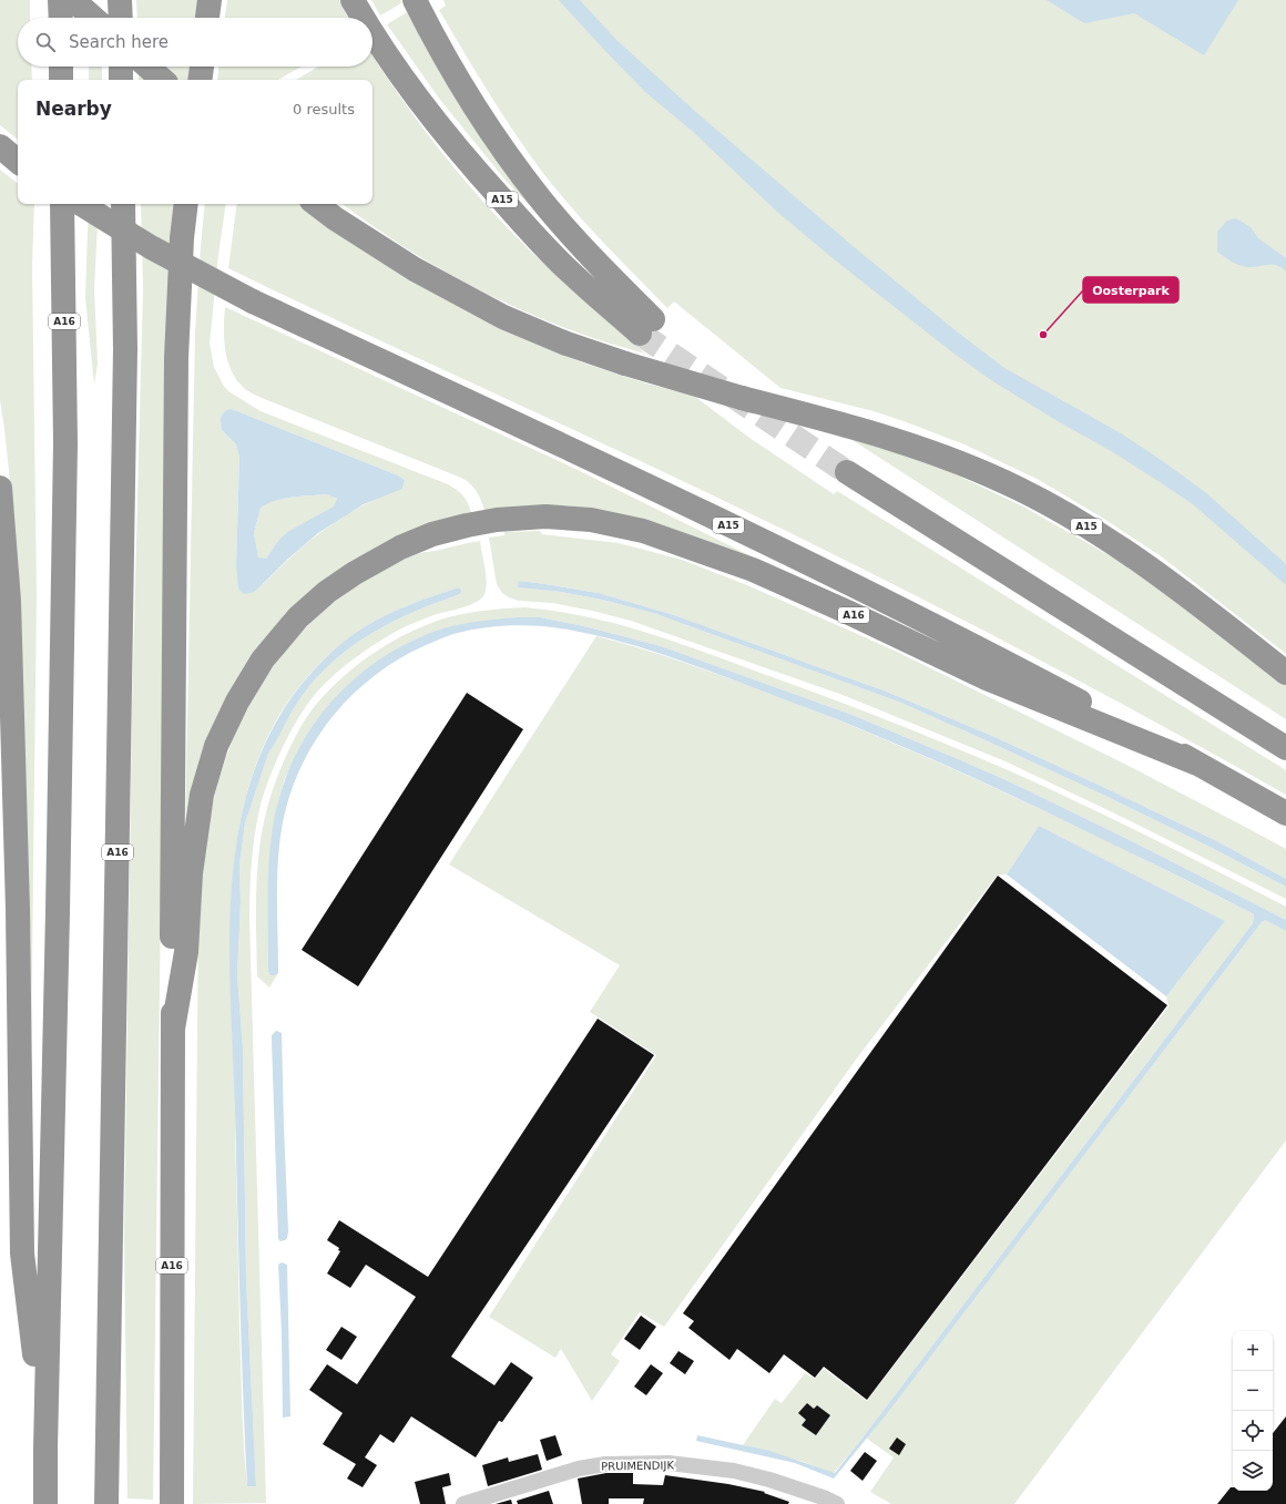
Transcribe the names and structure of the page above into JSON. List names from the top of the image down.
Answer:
{
  "streets": {
    "highway": ["A15", "A16"],
    "street": ["PRUIMENDIJK"]
  },
  "crossings": [
    ["A15", "A16"]
  ],
  "places": ["Oosterpark"],
  "page": {
    "search": "Search here",
    "heading": ["Nearby", "0 results"],
    "map_buttons": ["+", "−"]
  }
}
